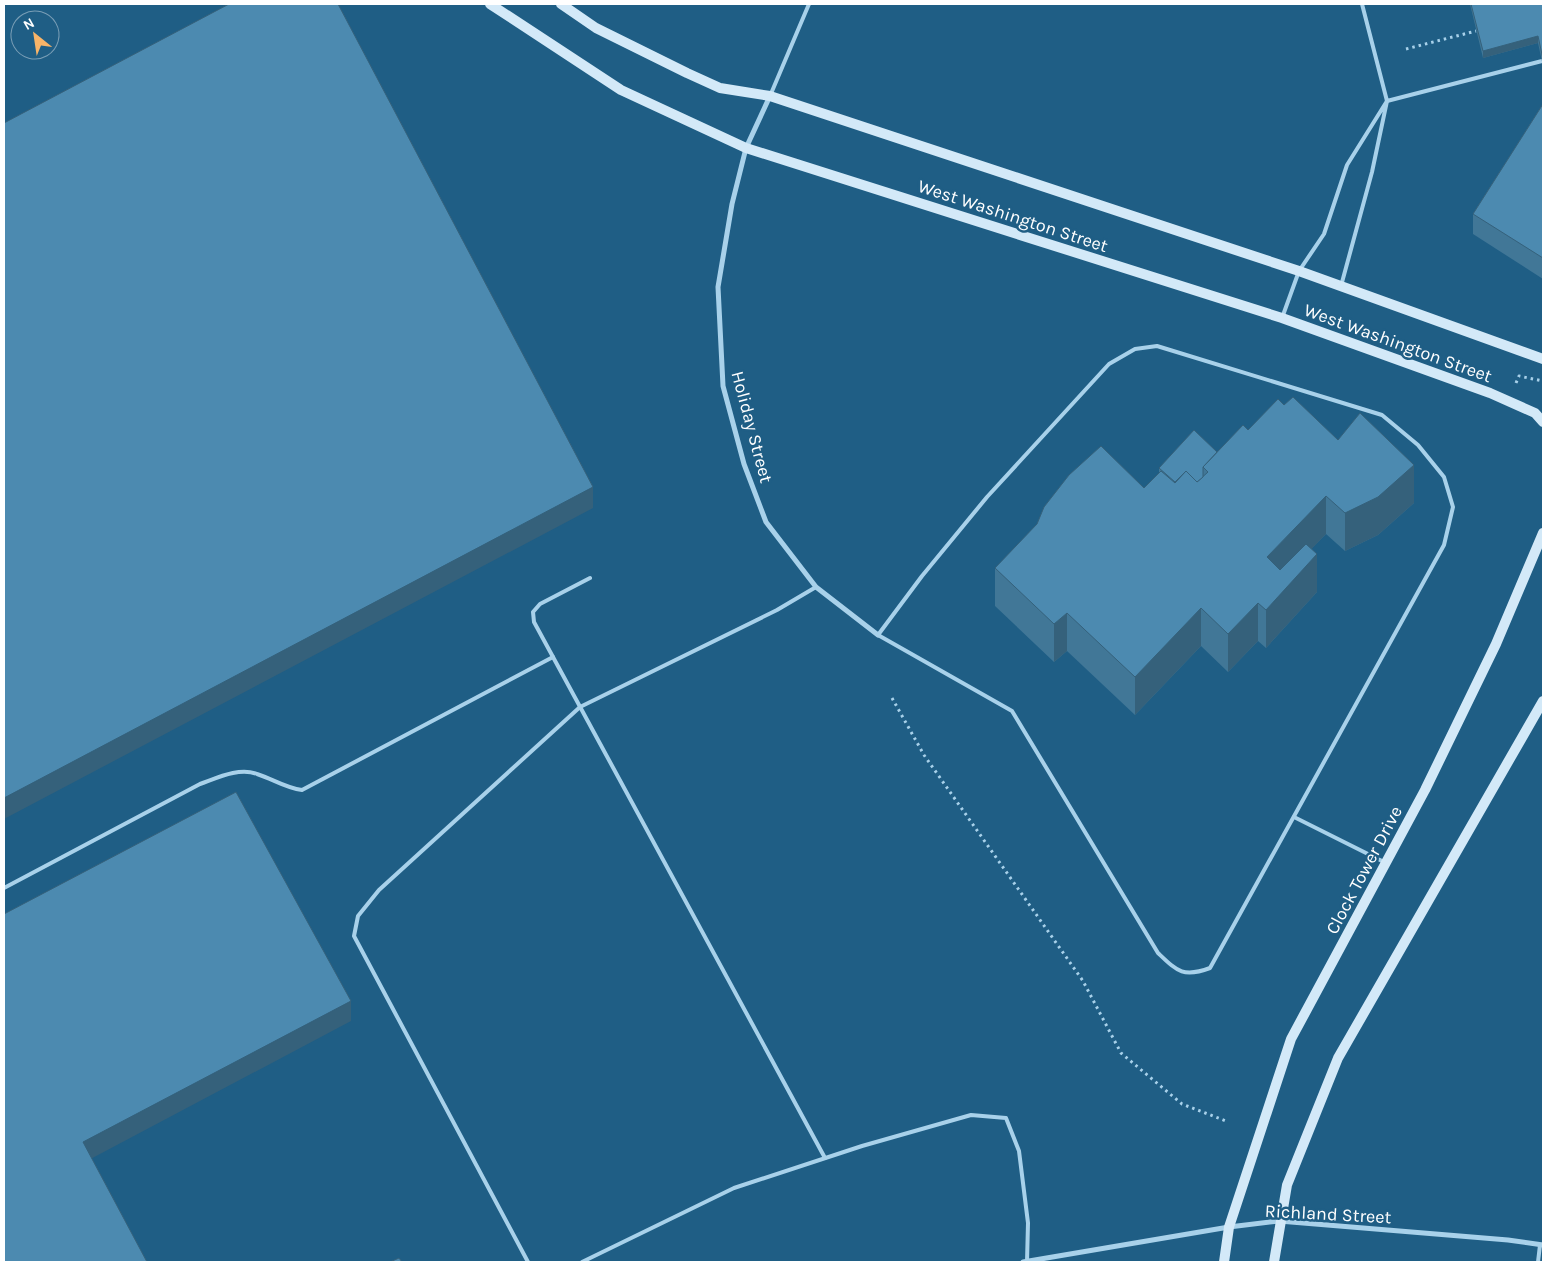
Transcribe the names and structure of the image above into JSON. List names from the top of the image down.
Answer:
{
  "streets": {
    "main road": ["West Washington Street", "Clock Tower Drive"],
    "street": ["Holiday Street", "Richland Street"]
  },
  "crossings": [
    ["West Washington Street", "Holiday Street"],
    ["Clock Tower Drive", "Richland Street"]
  ],
  "north": "top left"
}
